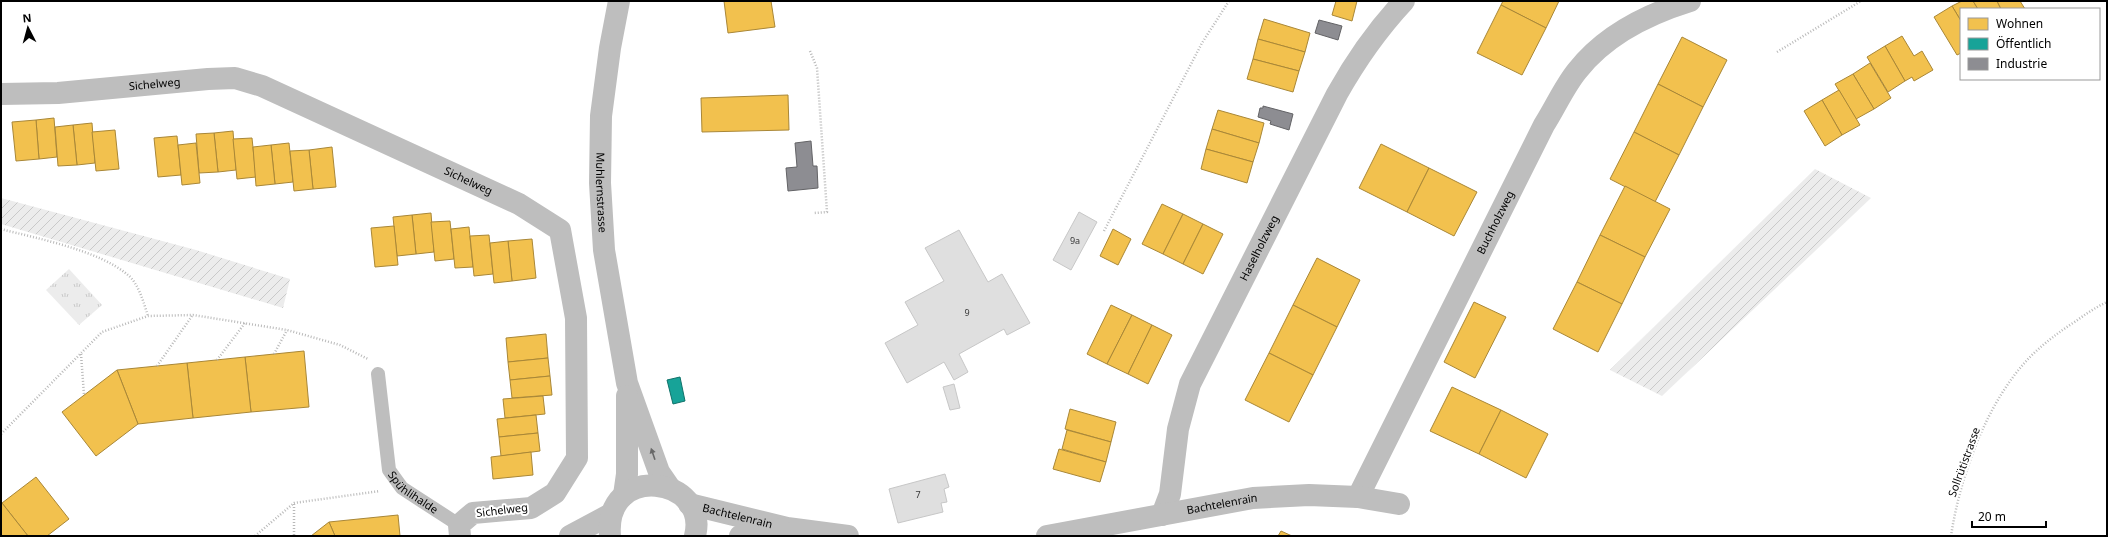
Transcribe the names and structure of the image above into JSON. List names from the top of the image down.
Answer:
{
  "streets": {
    "street": [
      "Sichelweg",
      "Muhlernstrasse",
      "Buchholzweg",
      "Haselholzweg",
      "Bachtelenrain"
    ],
    "lane": ["Spühlihalde"],
    "path": ["Sollrütistrasse"]
  },
  "crossings": [
    ["Sichelweg", "Spühlihalde"],
    ["Muhlernstrasse", "Bachtelenrain"],
    ["Buchholzweg", "Bachtelenrain"],
    ["Haselholzweg", "Bachtelenrain"]
  ],
  "house_numbers": ["9a", "9", "7"],
  "legend": ["Wohnen", "Öffentlich", "Industrie"],
  "scale_bar": "20 m",
  "north": "top"
}
